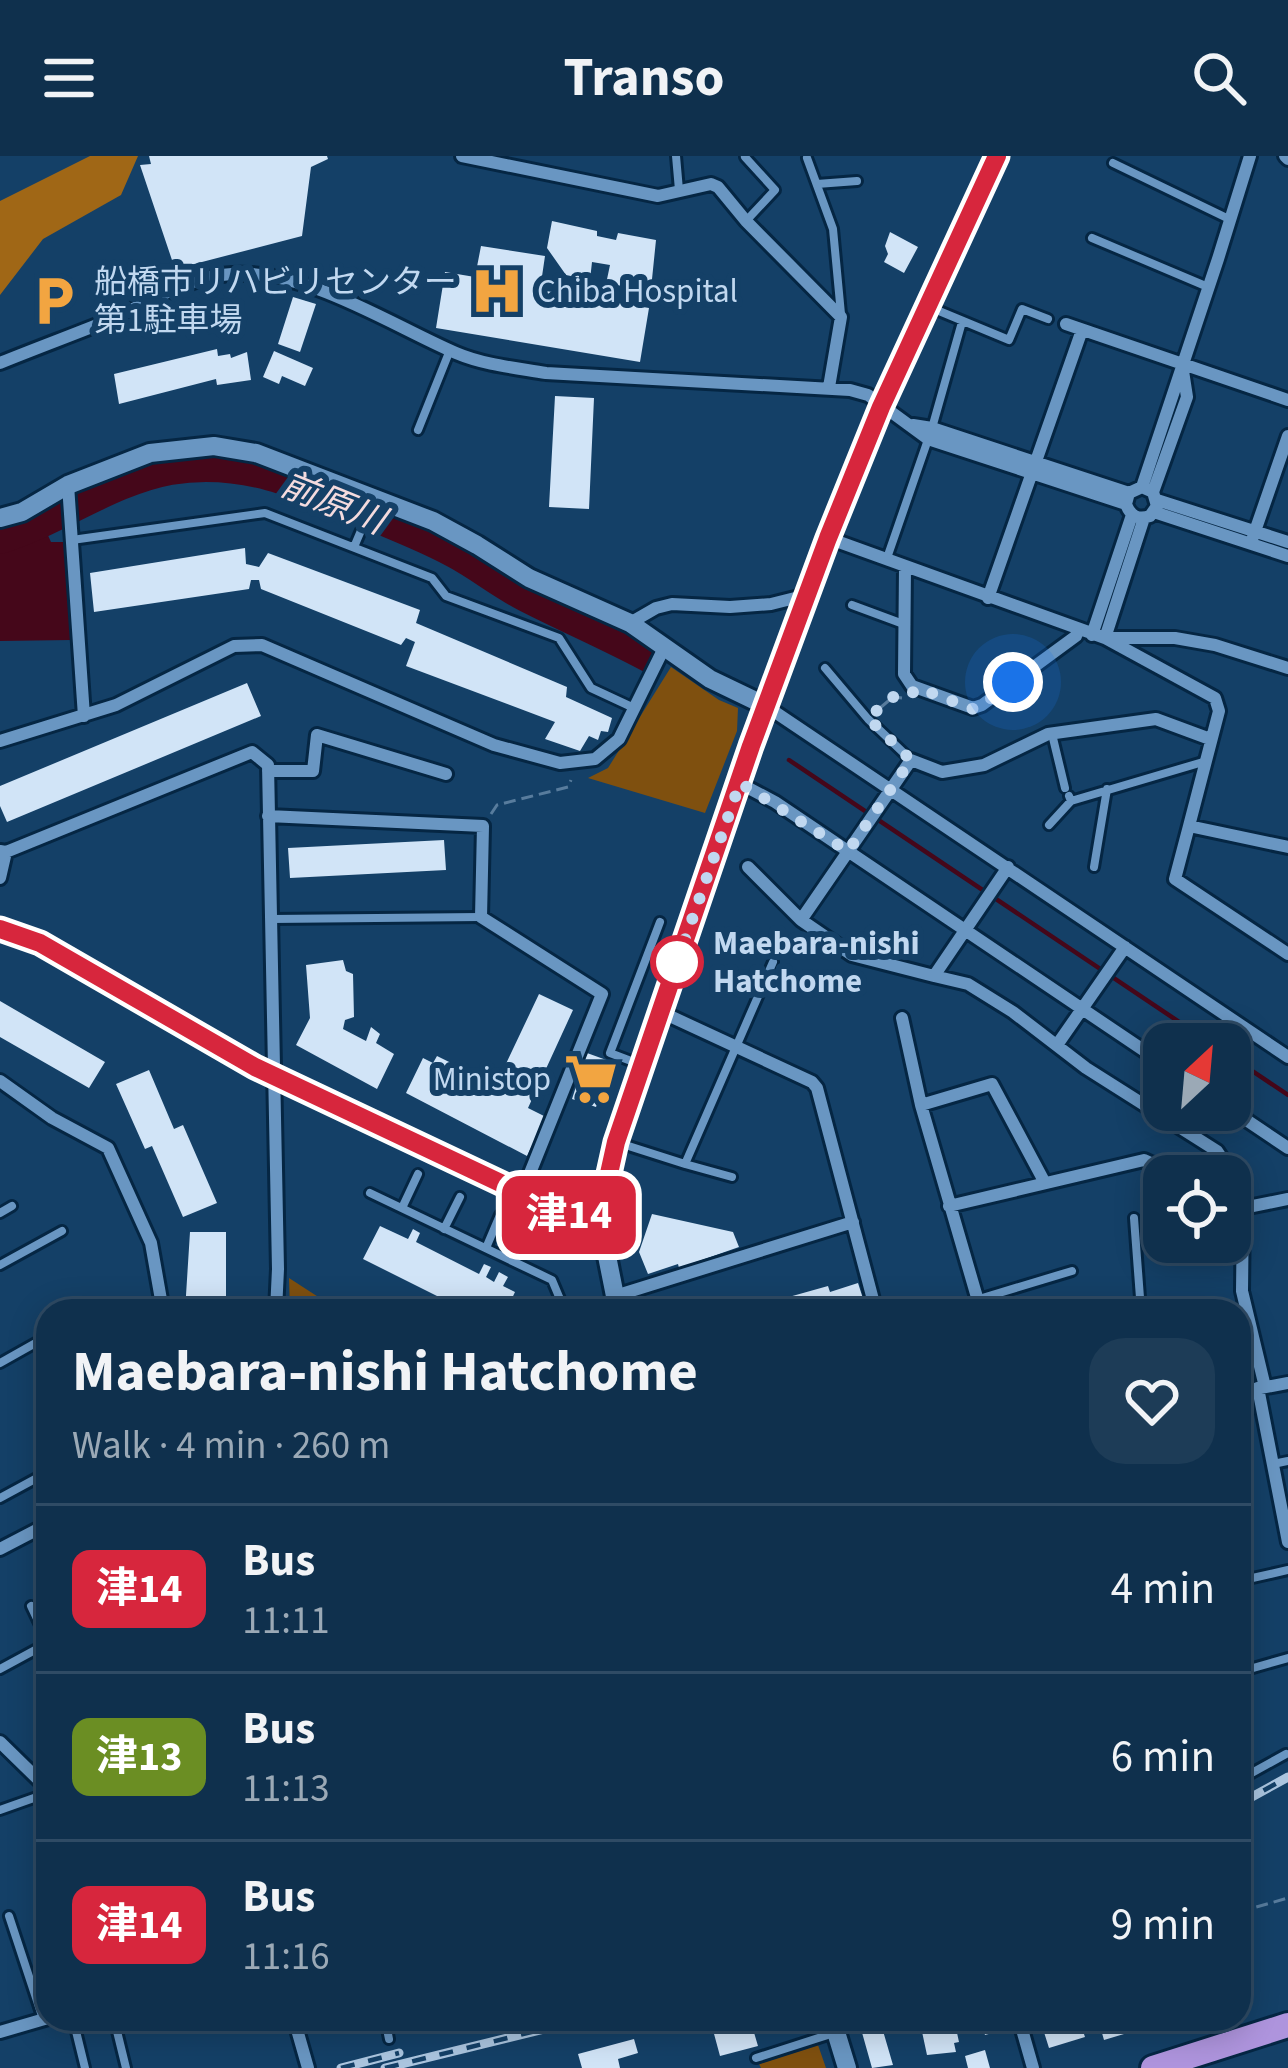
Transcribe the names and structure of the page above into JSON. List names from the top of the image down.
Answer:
{
  "water": ["前原川"],
  "places": {
    "hospital": ["Chiba Hospital"],
    "parking": ["船橋市リハビリセンター 第1駐車場"],
    "other": ["Maebara-nishi Hatchome"],
    "supermarket": ["Ministop"]
  },
  "lines": ["bus line 津14"],
  "north": "top right",
  "page": {
    "header": "Transo",
    "on_map": "津14",
    "heading": ["Maebara-nishi Hatchome", "Walk · 4 min · 260 m"],
    "list": [
      {
        "mark": "津14",
        "name": "Bus",
        "note": "11:11",
        "value": "4 min"
      },
      {
        "mark": "津13",
        "name": "Bus",
        "note": "11:13",
        "value": "6 min"
      },
      {
        "mark": "津14",
        "name": "Bus",
        "note": "11:16",
        "value": "9 min"
      }
    ]
  }
}
